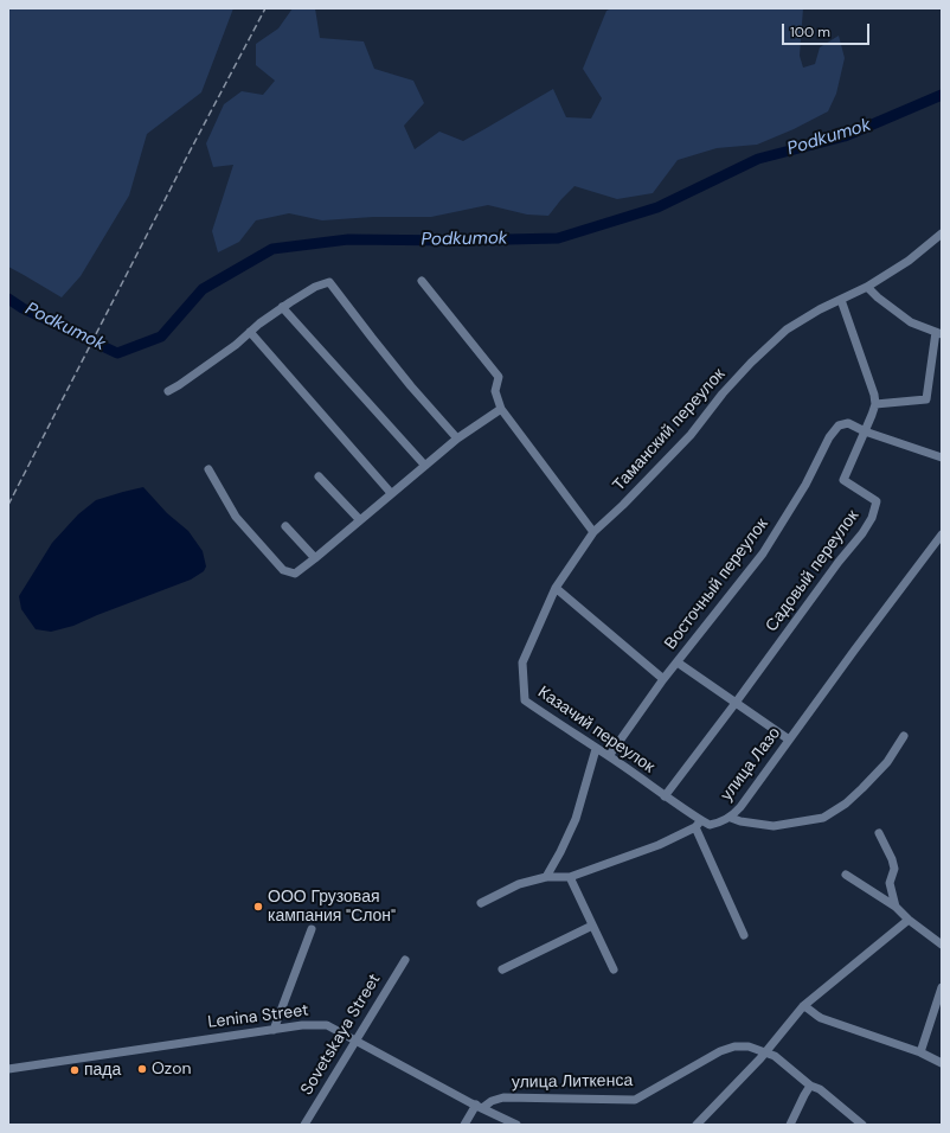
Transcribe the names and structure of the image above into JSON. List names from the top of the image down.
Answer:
{
  "streets": {
    "street": [
      "Таманский переулок",
      "Садовый переулок",
      "Восточный переулок",
      "Казачий переулок",
      "улица Лазо",
      "Lenina Street",
      "Sovetskaya Street",
      "улица Литкенса"
    ]
  },
  "crossings": [
    ["Таманский переулок", "Казачий переулок"],
    ["Садовый переулок", "Восточный переулок"],
    ["Садовый переулок", "Казачий переулок"],
    ["Восточный переулок", "Казачий переулок"],
    ["Казачий переулок", "улица Лазо"],
    ["Lenina Street", "Sovetskaya Street"],
    ["Lenina Street", "улица Литкенса"]
  ],
  "water": ["Podkumok"],
  "places": ["ООО Грузовая кампания \"Слон\"", "Ozon", "пада"],
  "scale_bar": "100 m"
}
